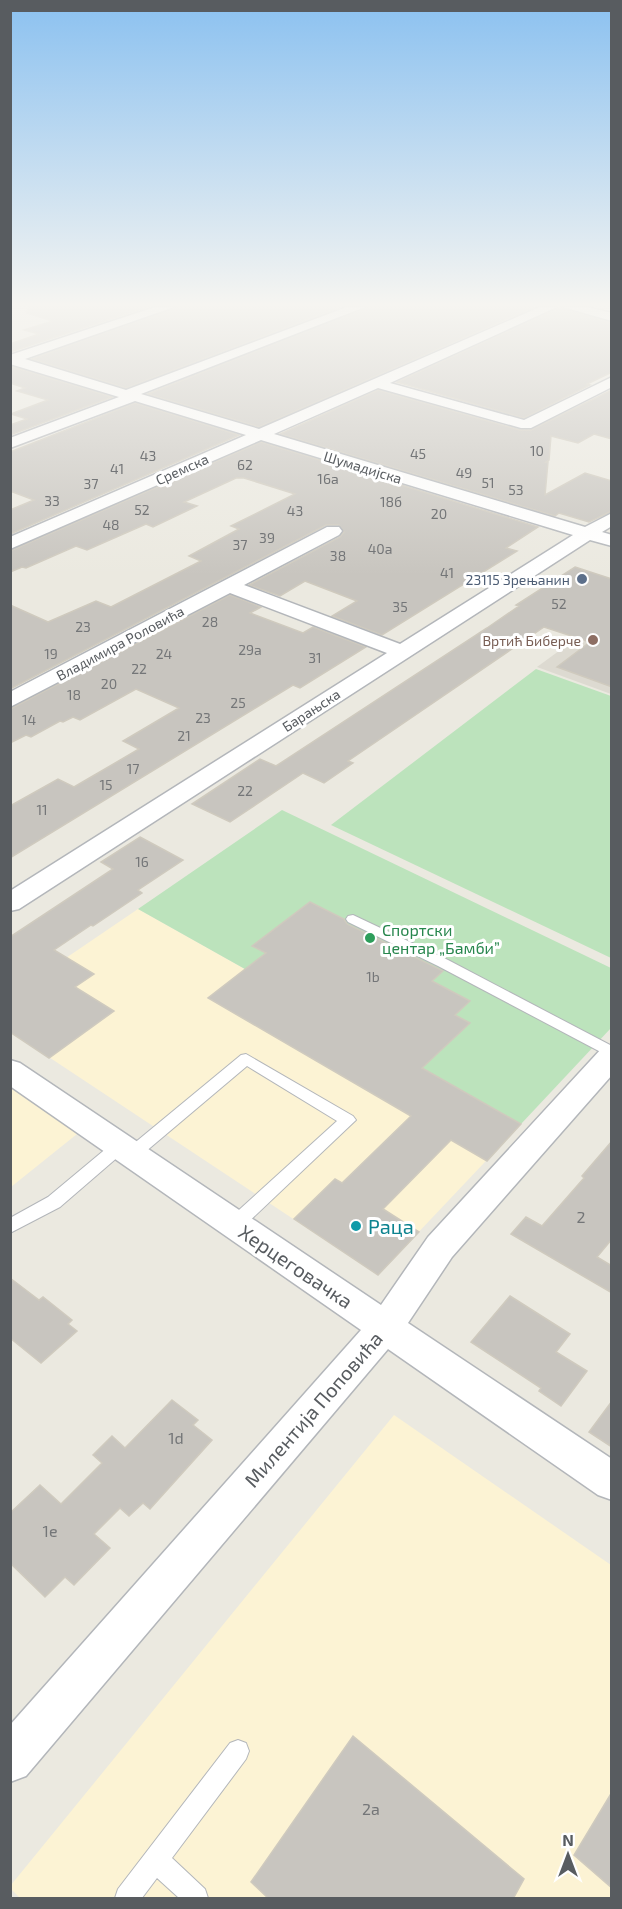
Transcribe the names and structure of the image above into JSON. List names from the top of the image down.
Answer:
{
  "streets": {
    "street": [
      "Шумадијска",
      "Сремска",
      "Владимира Роловића",
      "Барањска",
      "Херцеговачка",
      "Милентија Поповића"
    ]
  },
  "crossings": [
    ["Шумадијска", "Сремска"],
    ["Шумадијска", "Барањска"],
    ["Херцеговачка", "Милентија Поповића"]
  ],
  "places": [
    "23115 Зрењанин",
    "Вртић Биберче",
    "Спортски центар „Бамби”",
    "Раца"
  ],
  "house_numbers": [
    "10",
    "45",
    "43",
    "62",
    "41",
    "49",
    "16a",
    "51",
    "37",
    "53",
    "33",
    "18б",
    "52",
    "43",
    "20",
    "48",
    "39",
    "37",
    "40a",
    "38",
    "41",
    "52",
    "35",
    "28",
    "23",
    "29a",
    "19",
    "24",
    "31",
    "22",
    "20",
    "18",
    "25",
    "23",
    "14",
    "21",
    "17",
    "15",
    "22",
    "11",
    "16",
    "1b",
    "2",
    "1d",
    "1e",
    "2a"
  ],
  "north": "top"
}
